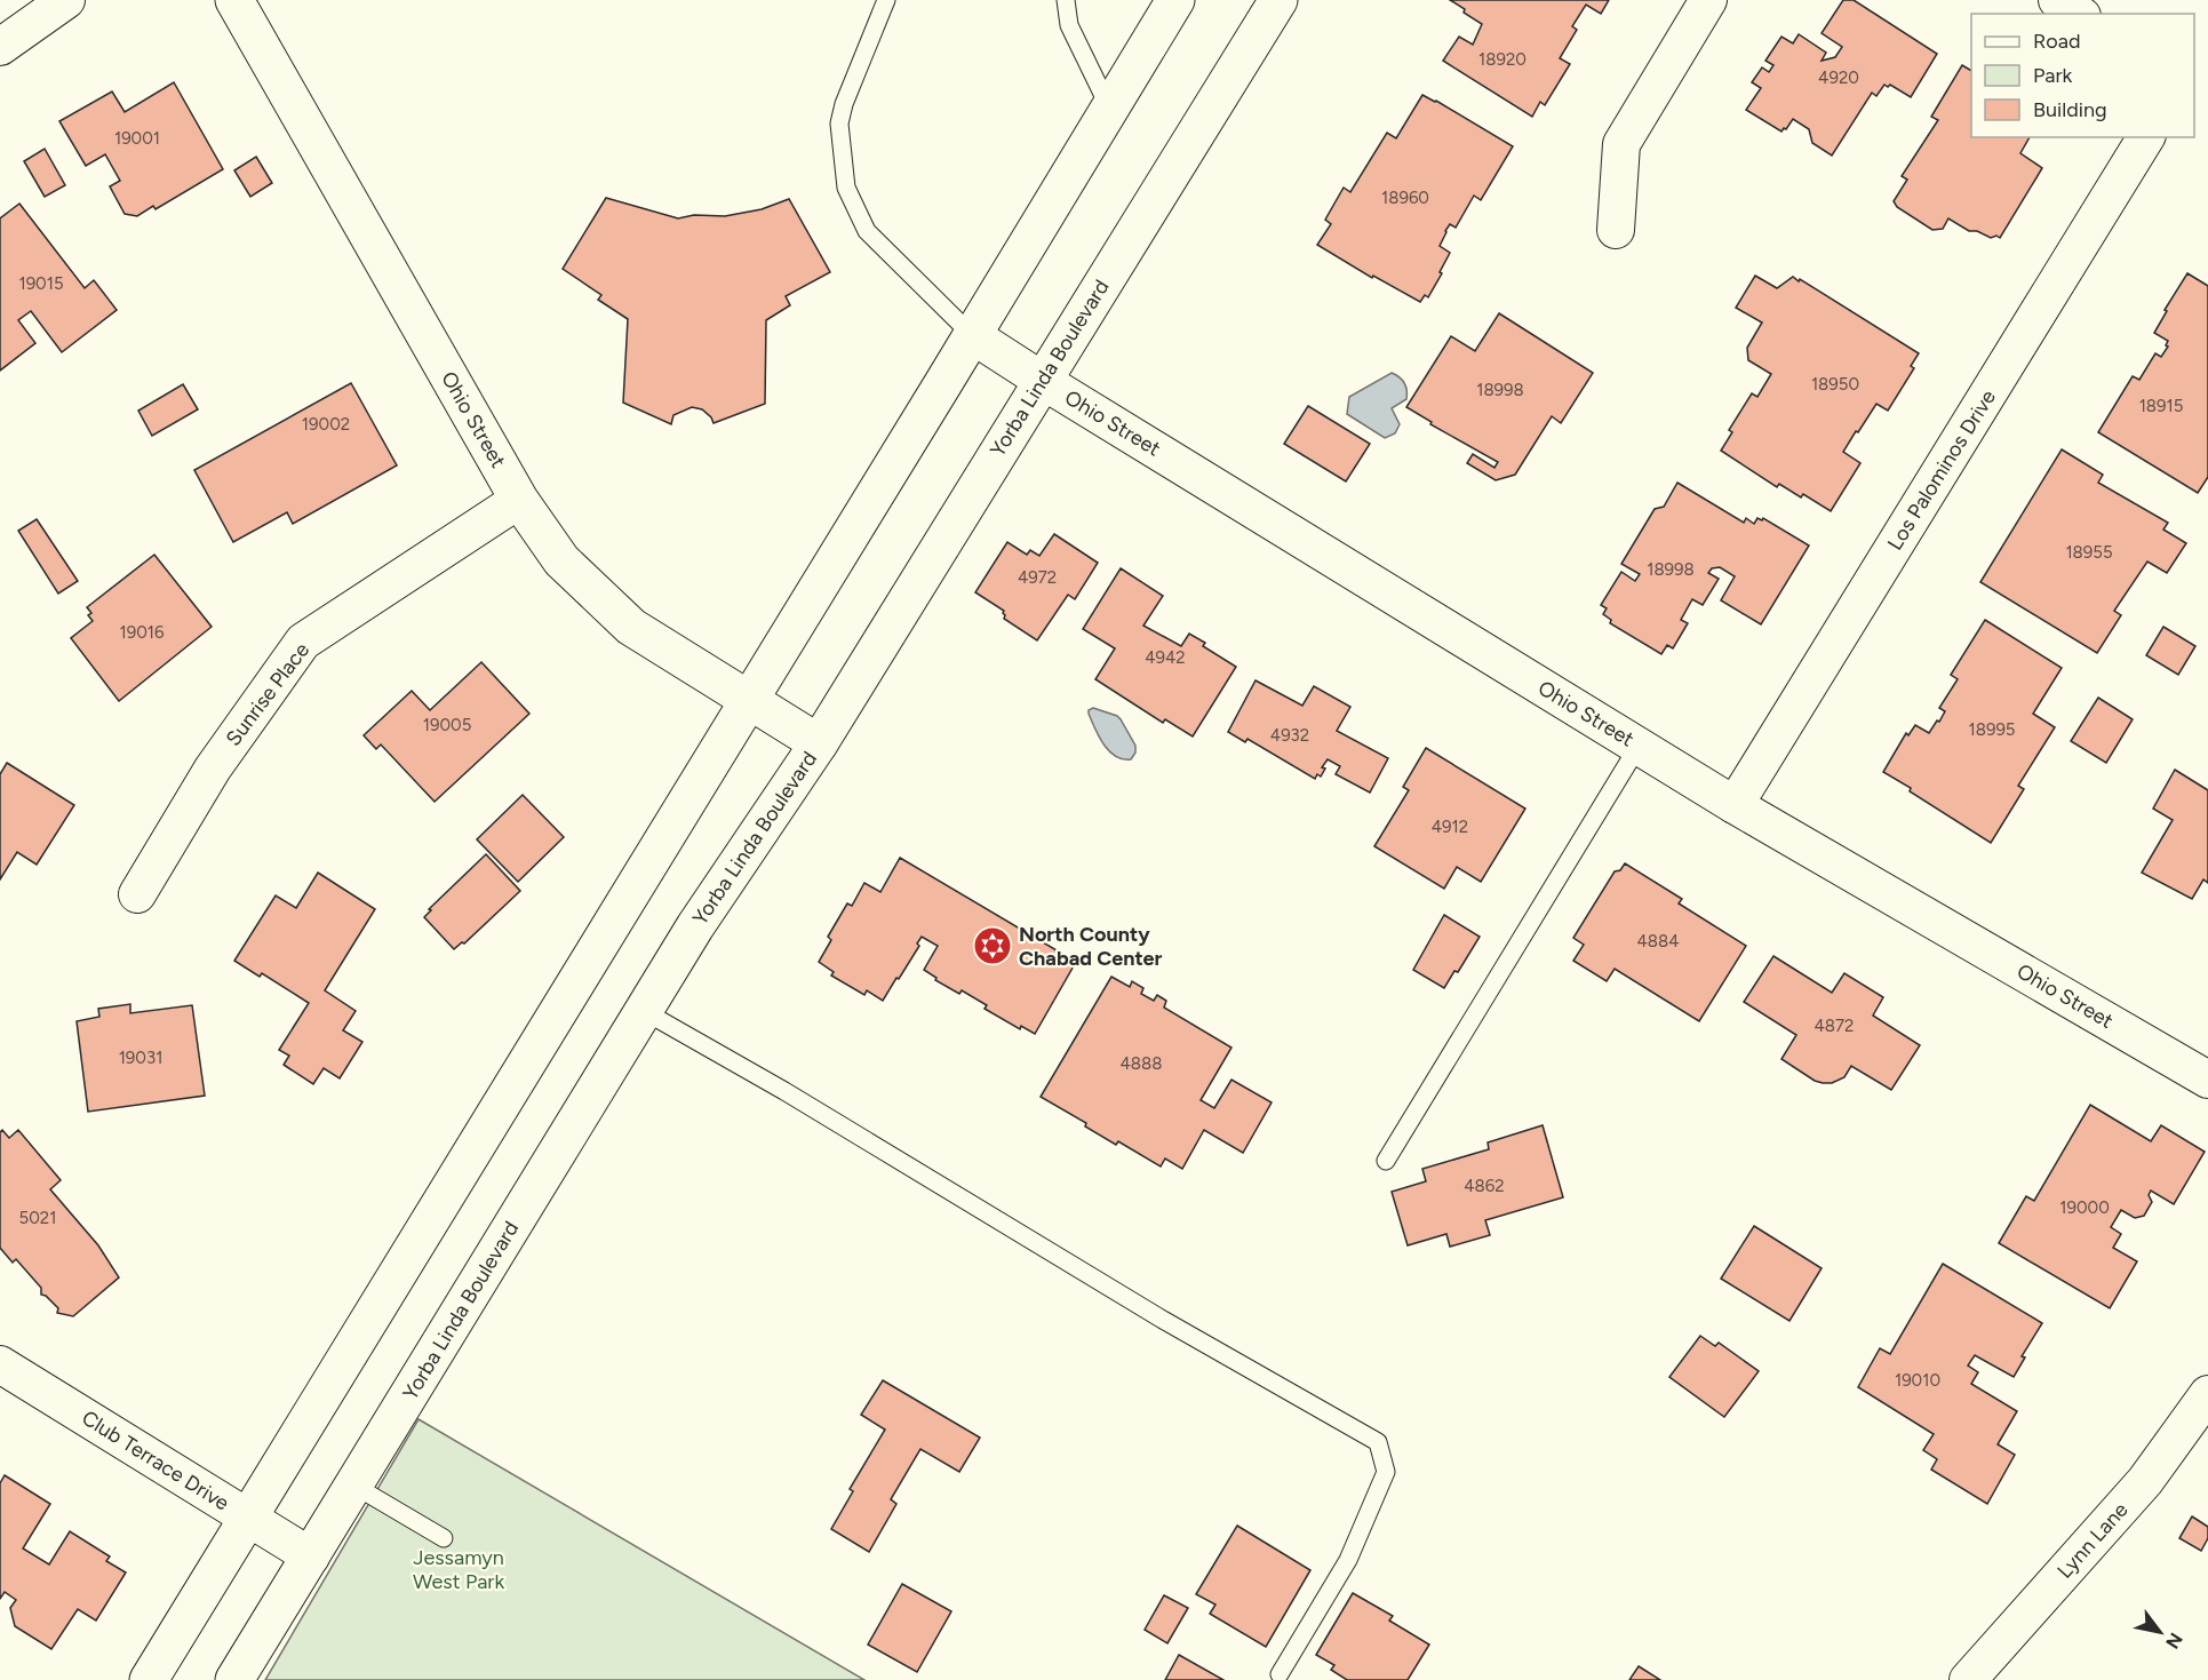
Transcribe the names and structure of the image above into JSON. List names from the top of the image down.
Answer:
{
  "streets": {
    "main road": ["Yorba Linda Boulevard", "Ohio Street"],
    "street": [
      "Los Palominos Drive",
      "Sunrise Place",
      "Club Terrace Drive",
      "Lynn Lane"
    ]
  },
  "crossings": [
    ["Yorba Linda Boulevard", "Ohio Street"],
    ["Yorba Linda Boulevard", "Club Terrace Drive"],
    ["Ohio Street", "Los Palominos Drive"],
    ["Ohio Street", "Sunrise Place"]
  ],
  "parks": ["Jessamyn West Park"],
  "places": {
    "synagogue": ["North County Chabad Center"]
  },
  "house_numbers": [
    "18920",
    "4920",
    "19001",
    "18960",
    "19015",
    "18950",
    "18998",
    "18915",
    "19002",
    "18955",
    "18998",
    "4972",
    "19016",
    "4942",
    "19005",
    "18995",
    "4932",
    "4912",
    "4884",
    "4872",
    "19031",
    "4888",
    "4862",
    "19000",
    "5021",
    "19010"
  ],
  "legend": ["Road", "Park", "Building"],
  "north": "bottom right"
}
